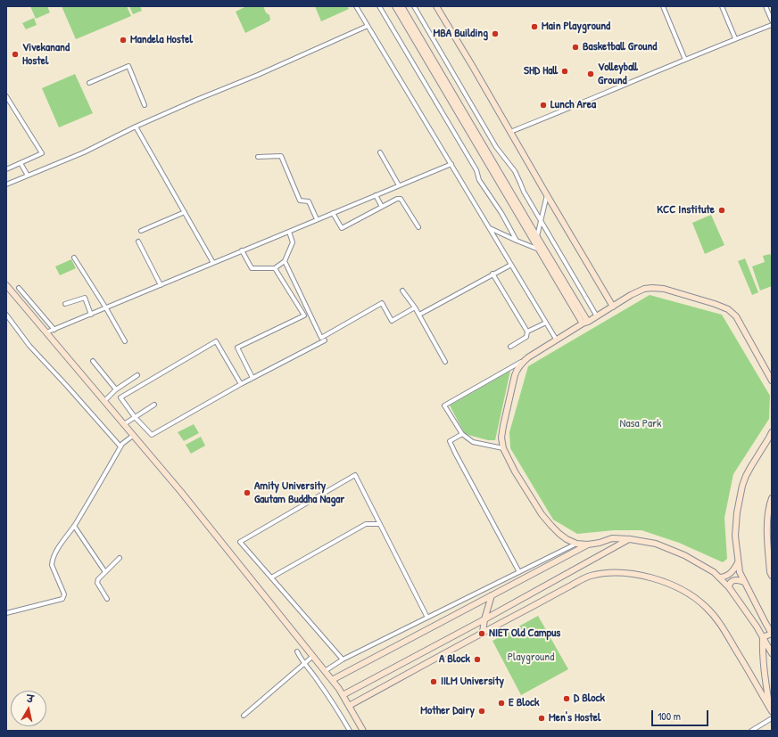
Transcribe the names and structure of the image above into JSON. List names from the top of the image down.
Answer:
{
  "parks": ["Nasa Park", "Playground"],
  "places": [
    "Main Playground",
    "MBA Building",
    "Mandela Hostel",
    "Basketball Ground",
    "Vivekanand Hostel",
    "SHD Hall",
    "Volleyball Ground",
    "Lunch Area",
    "KCC Institute",
    "Amity University Gautam Buddha Nagar",
    "NIET Old Campus",
    "A Block",
    "IILM University",
    "D Block",
    "E Block",
    "Mother Dairy",
    "Men's Hostel"
  ],
  "scale_bar": "100 m",
  "north": "top"
}
